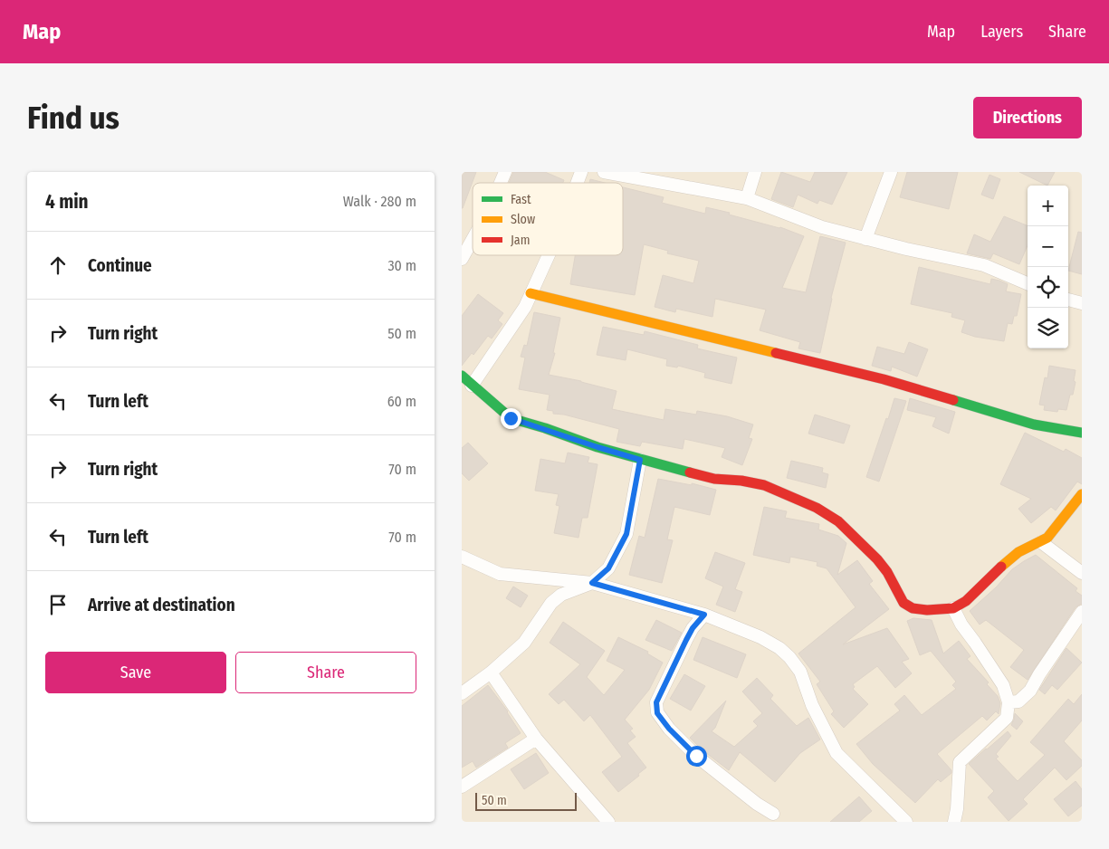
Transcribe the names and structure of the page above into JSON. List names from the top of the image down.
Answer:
{
  "legend": ["Fast", "Slow", "Jam"],
  "scale_bar": "50 m",
  "page": {
    "header": "Map",
    "nav": ["Map", "Layers", "Share"],
    "buttons": [
      "Directions",
      ["Save", "Share"]
    ],
    "title": "Find us",
    "heading": ["4 min", "Walk · 280 m"],
    "map_buttons": ["+", "−"],
    "list": [
      ["Continue", "30 m"],
      ["Turn right", "50 m"],
      ["Turn left", "60 m"],
      ["Turn right", "70 m"],
      ["Turn left", "70 m"],
      "Arrive at destination"
    ],
    "scale": "50 m"
  }
}
